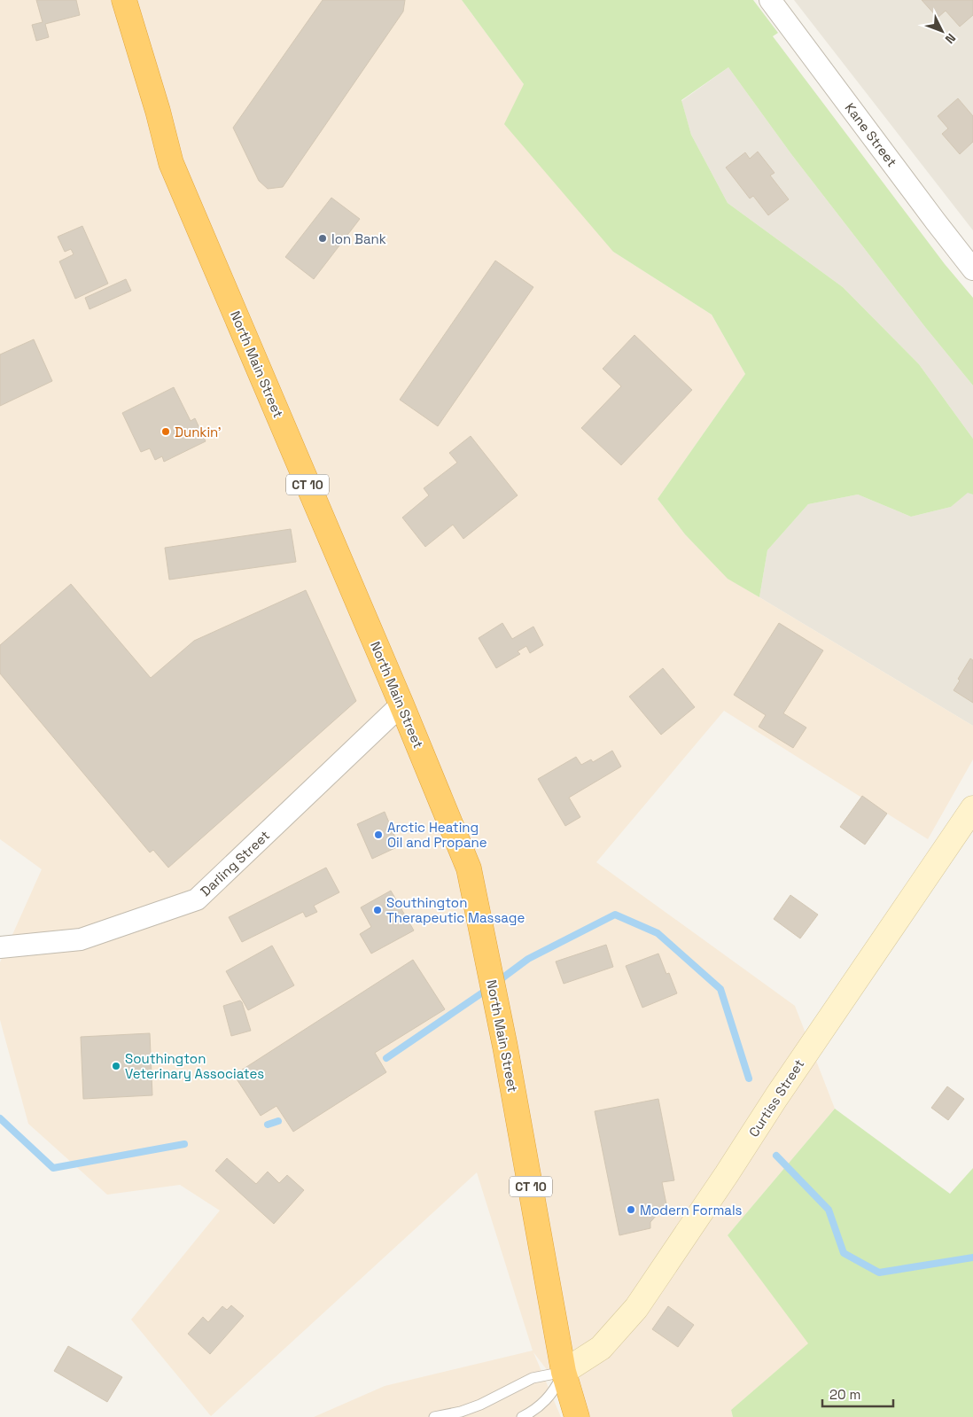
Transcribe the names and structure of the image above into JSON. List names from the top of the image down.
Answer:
{
  "streets": {
    "highway": ["North Main Street", "CT 10"],
    "street": ["Kane Street", "Darling Street", "Curtiss Street"]
  },
  "crossings": [
    ["North Main Street", "Darling Street"],
    ["North Main Street", "Curtiss Street"]
  ],
  "places": [
    "Ion Bank",
    "Dunkin'",
    "Arctic Heating Oil and Propane",
    "Southington Therapeutic Massage",
    "Southington Veterinary Associates",
    "Modern Formals"
  ],
  "scale_bar": "20 m",
  "north": "bottom right"
}
